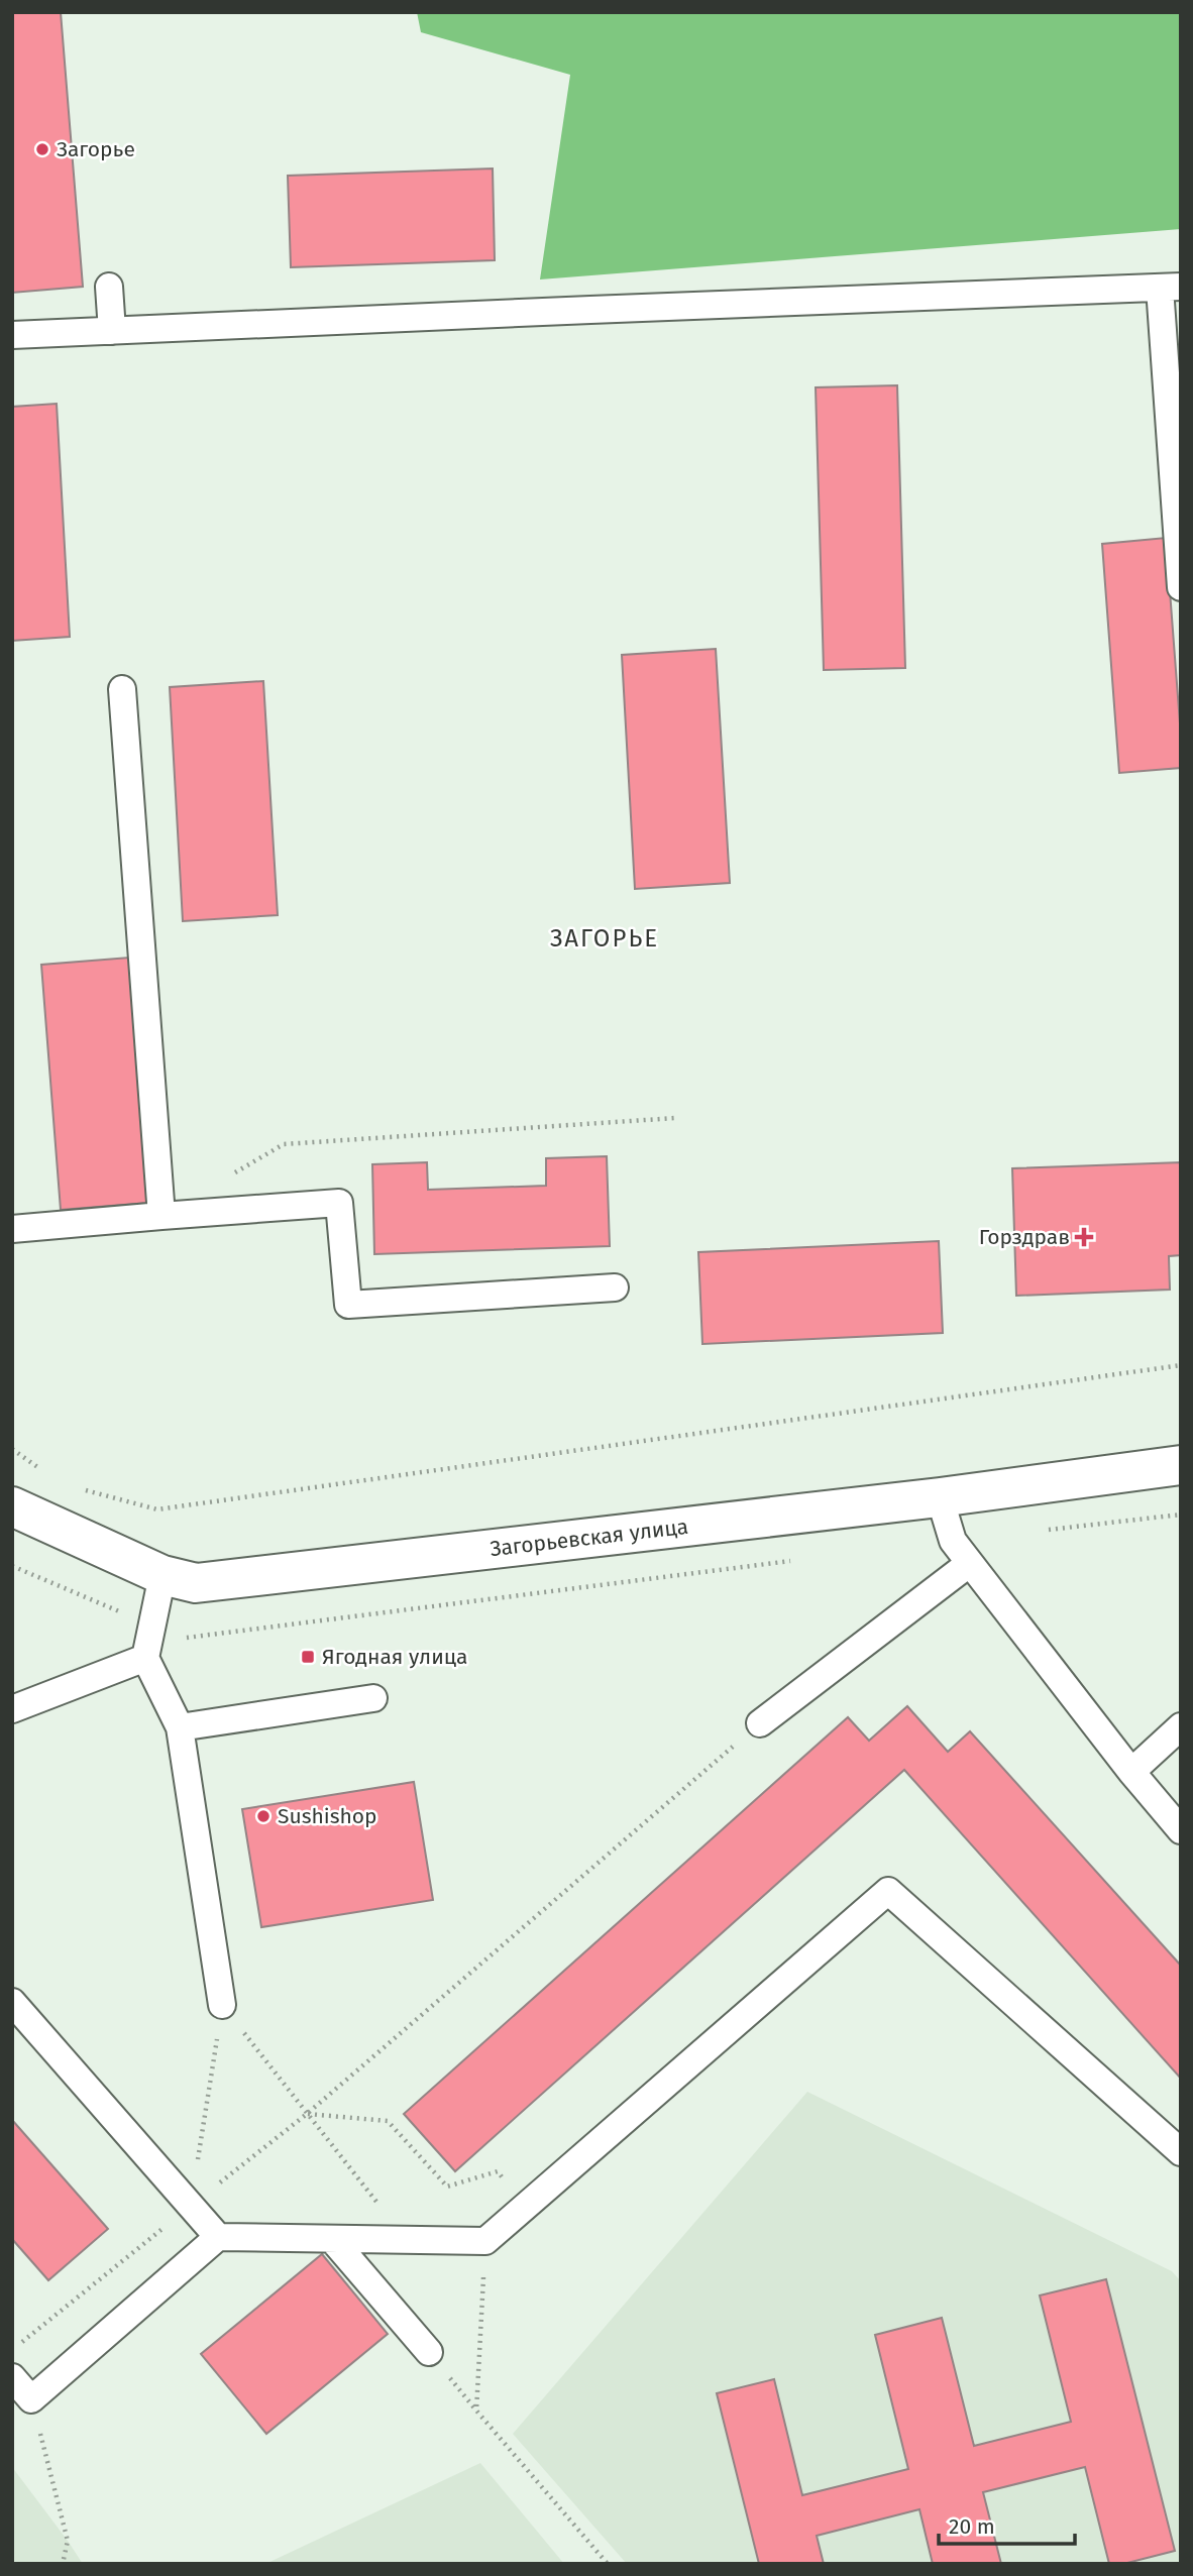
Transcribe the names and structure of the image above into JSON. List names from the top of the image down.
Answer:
{
  "streets": {
    "street": ["Загорьевская улица"]
  },
  "districts": ["ЗАГОРЬЕ"],
  "places": {
    "other": ["Загорье", "Sushishop"],
    "health": ["Горздрав"],
    "transit": ["Ягодная улица"]
  },
  "scale_bar": "20 m"
}
